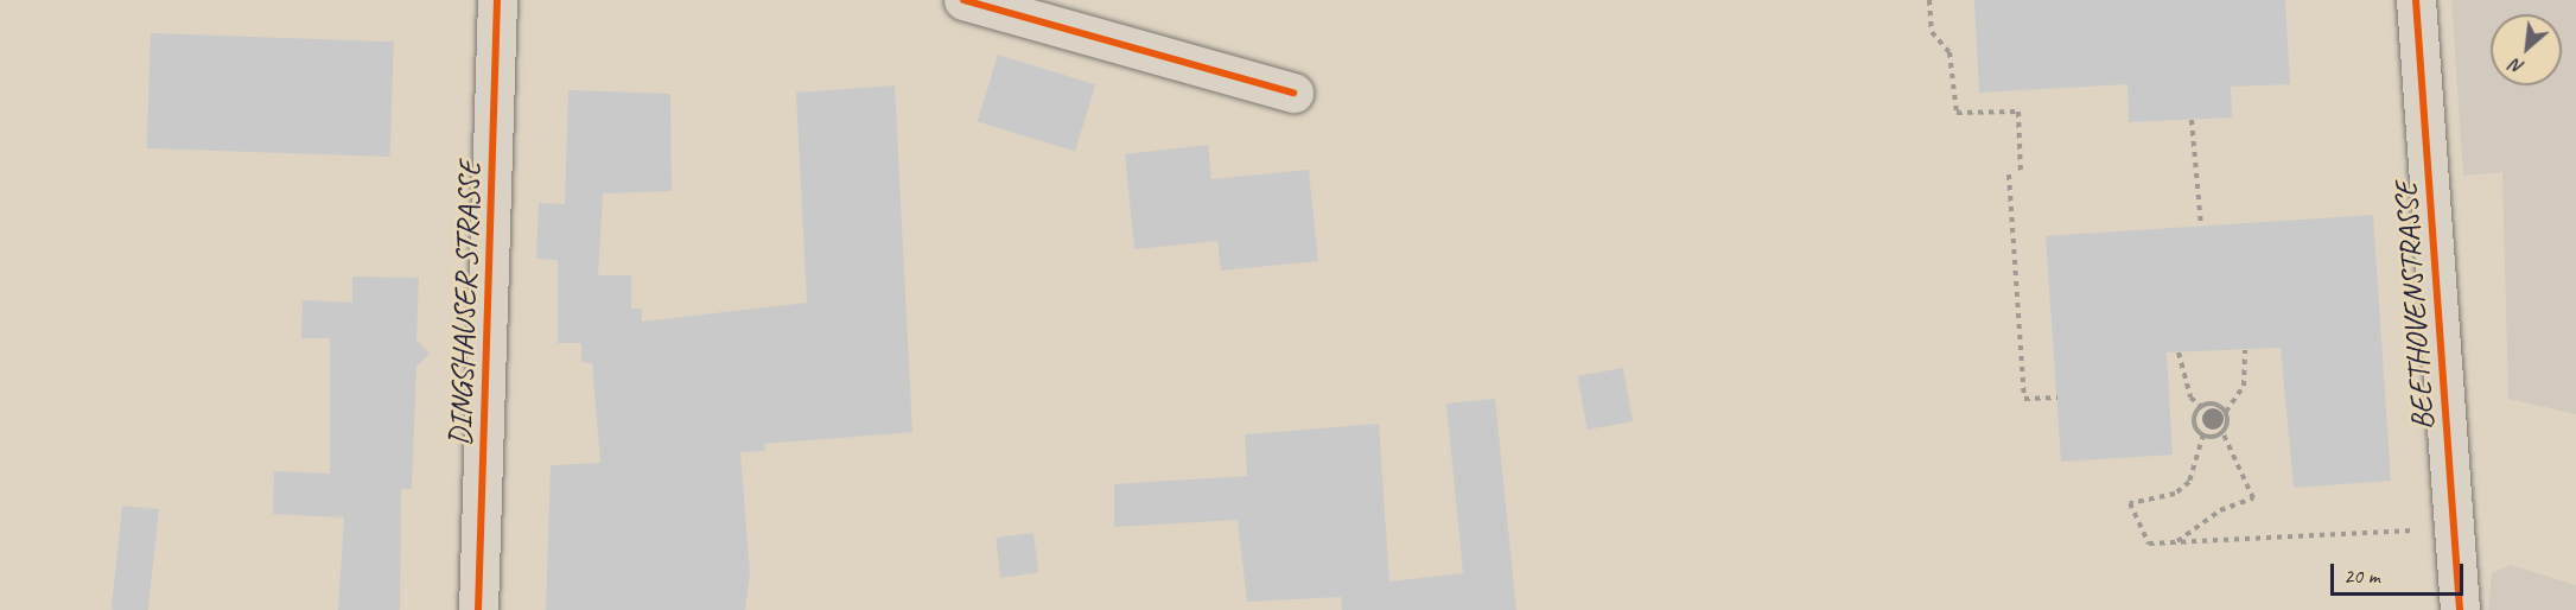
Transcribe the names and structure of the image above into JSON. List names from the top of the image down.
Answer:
{
  "streets": {
    "street": ["DINGSHAUSER STRASSE", "BEETHOVENSTRASSE"]
  },
  "scale_bar": "20 m",
  "north": "bottom left"
}
